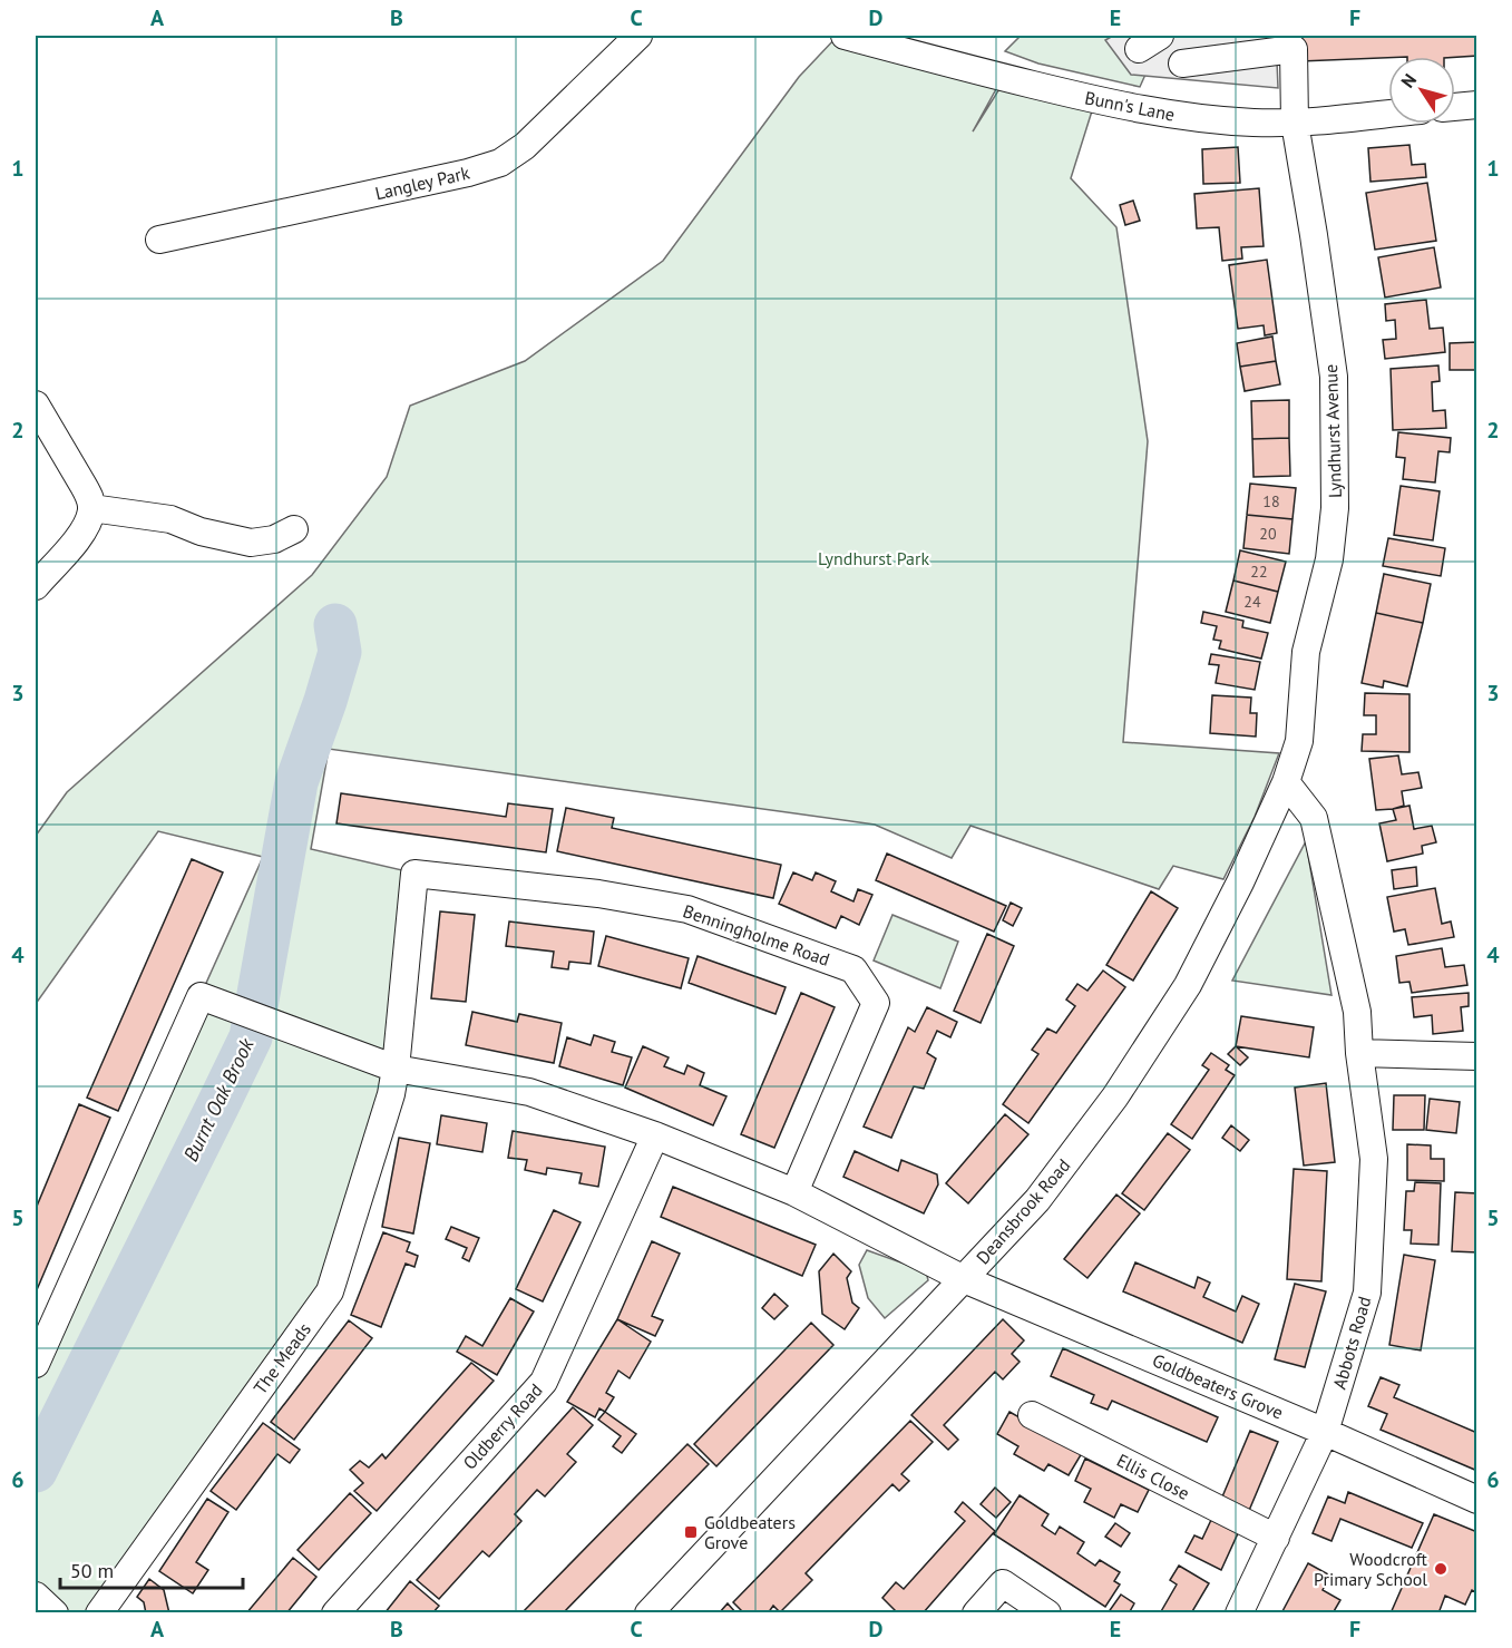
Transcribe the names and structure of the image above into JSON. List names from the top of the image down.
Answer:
{
  "streets": {
    "street": [
      "Bunn's Lane",
      "Langley Park",
      "Lyndhurst Avenue",
      "Benningholme Road",
      "Deansbrook Road",
      "Abbots Road",
      "The Meads",
      "Goldbeaters Grove",
      "Oldberry Road",
      "Ellis Close"
    ]
  },
  "crossings": [
    ["Bunn's Lane", "Lyndhurst Avenue"],
    ["Lyndhurst Avenue", "Deansbrook Road"],
    ["Benningholme Road", "The Meads"],
    ["Benningholme Road", "Goldbeaters Grove"],
    ["Deansbrook Road", "Goldbeaters Grove"],
    ["Abbots Road", "Goldbeaters Grove"],
    ["Abbots Road", "Ellis Close"],
    ["The Meads", "Goldbeaters Grove"],
    ["Goldbeaters Grove", "Oldberry Road"]
  ],
  "water": ["Burnt Oak Brook"],
  "parks": ["Lyndhurst Park"],
  "places": {
    "transit": ["Goldbeaters Grove"],
    "other": ["Woodcroft Primary School"]
  },
  "house_numbers": [
    "18",
    "20",
    "22",
    "24"
  ],
  "scale_bar": "50 m",
  "north": "top left",
  "grid": {
    "columns": [
      "A",
      "B",
      "C",
      "D",
      "E",
      "F"
    ],
    "rows": [
      "1",
      "2",
      "3",
      "4",
      "5",
      "6"
    ]
  }
}
